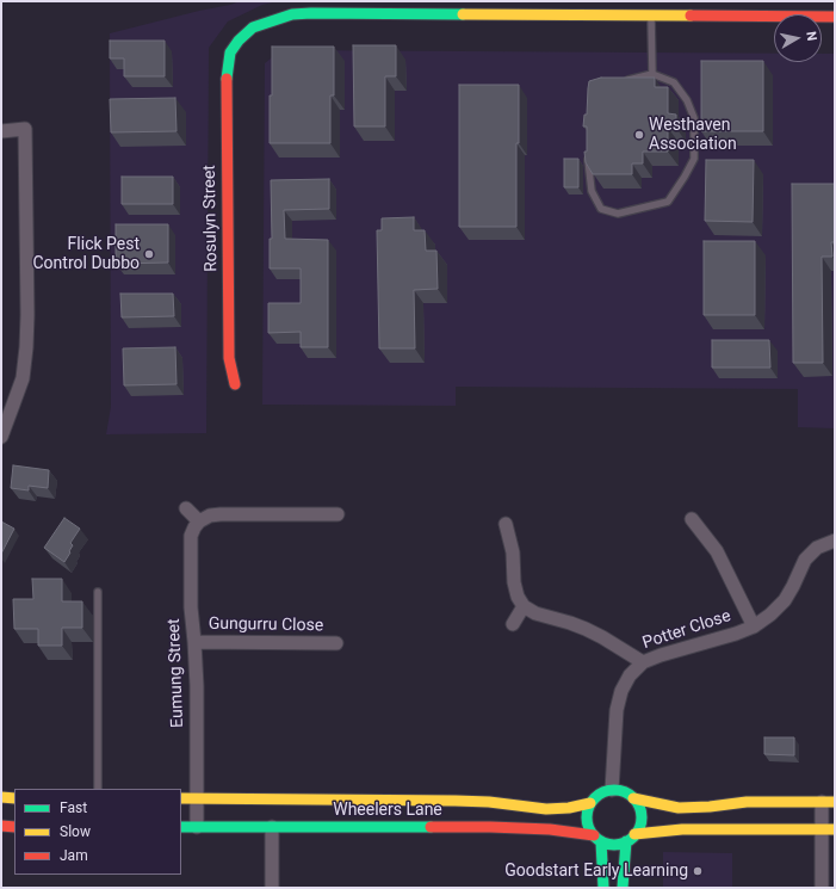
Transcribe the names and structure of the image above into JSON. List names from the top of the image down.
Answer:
{
  "streets": {
    "main road": ["Rosulyn Street", "Wheelers Lane"],
    "street": ["Gungurru Close", "Potter Close", "Eumung Street"]
  },
  "crossings": [
    ["Gungurru Close", "Eumung Street"],
    ["Potter Close", "Wheelers Lane"],
    ["Eumung Street", "Wheelers Lane"]
  ],
  "places": ["Westhaven Association", "Flick Pest Control Dubbo", "Goodstart Early Learning"],
  "legend": ["Fast", "Slow", "Jam"],
  "north": "right"
}
